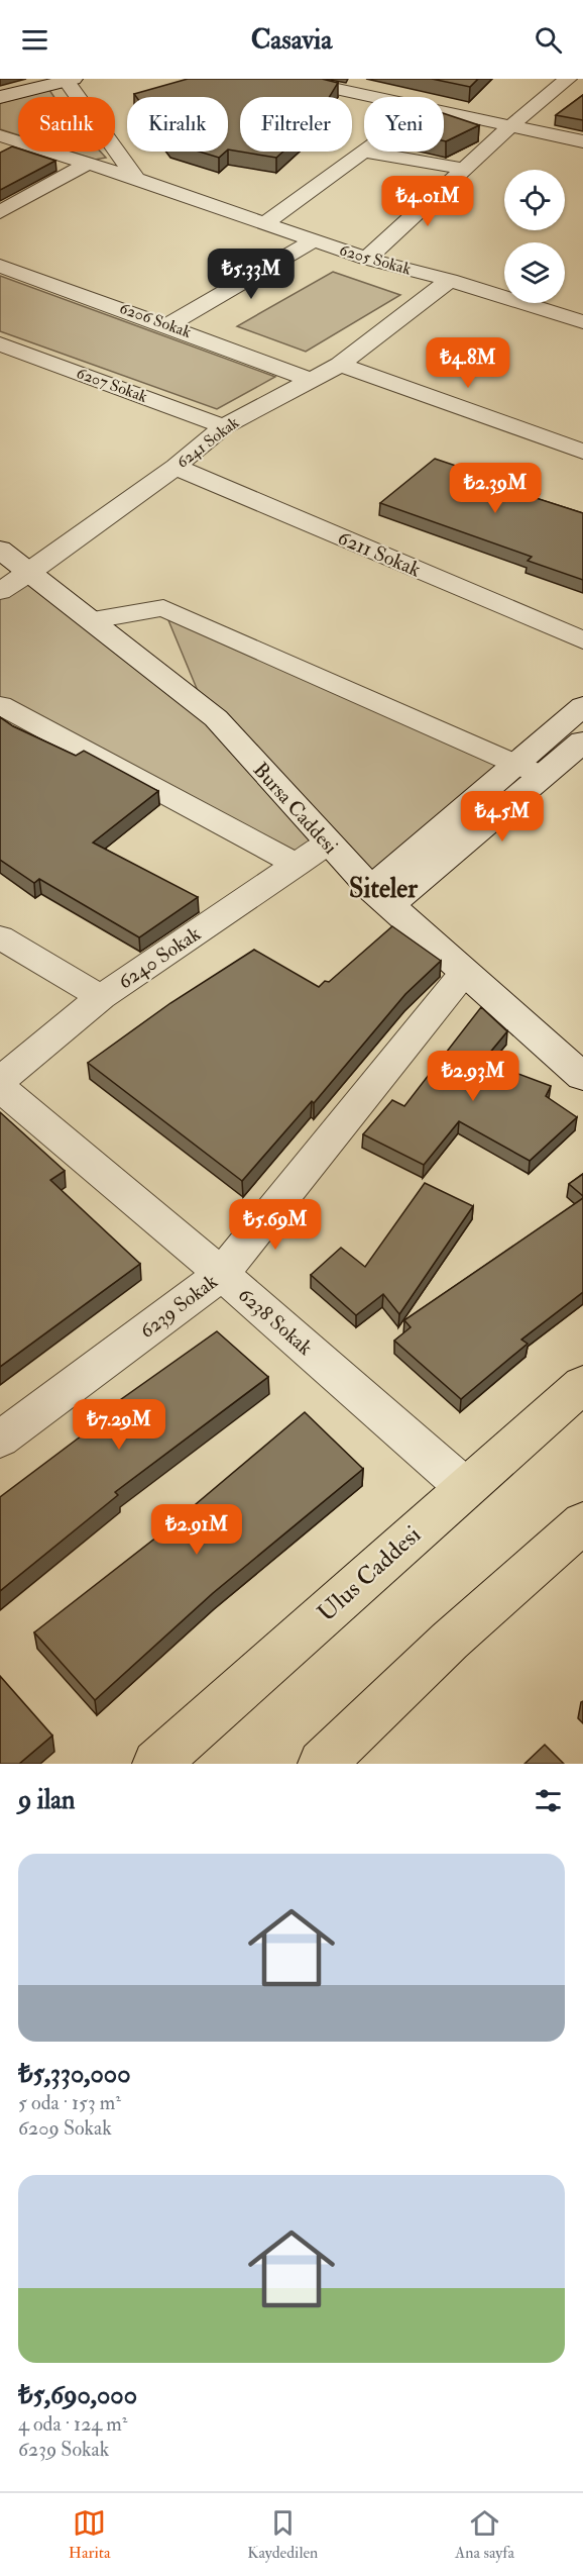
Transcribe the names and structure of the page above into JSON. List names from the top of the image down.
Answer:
{
  "streets": {
    "main road": ["Bursa Caddesi", "Ulus Caddesi"],
    "street": [
      "6205 Sokak",
      "6206 Sokak",
      "6207 Sokak",
      "6241 Sokak",
      "6211 Sokak",
      "6240 Sokak",
      "6239 Sokak",
      "6238 Sokak"
    ]
  },
  "crossings": [
    ["6205 Sokak", "6241 Sokak"],
    ["6206 Sokak", "6241 Sokak"],
    ["6207 Sokak", "6241 Sokak"],
    ["6241 Sokak", "6211 Sokak"],
    ["6241 Sokak", "Bursa Caddesi"],
    ["Bursa Caddesi", "6240 Sokak"],
    ["Bursa Caddesi", "6239 Sokak"],
    ["6239 Sokak", "6238 Sokak"],
    ["6238 Sokak", "Ulus Caddesi"]
  ],
  "districts": ["Siteler"],
  "page": {
    "header": "Casavia",
    "chip": [
      "Satılık",
      "Kiralık",
      "Filtreler",
      "Yeni"
    ],
    "price": [
      "₺4.01M",
      "₺5.33M",
      "₺4.8M",
      "₺2.39M",
      "₺4.5M",
      "₺2.93M",
      "₺5.69M",
      "₺7.29M",
      "₺2.91M"
    ],
    "heading": "9 ilan",
    "list": [
      {
        "name": "₺5,330,000",
        "note": "5 oda · 153 m² · 6209 Sokak"
      },
      {
        "name": "₺5,690,000",
        "note": "4 oda · 124 m² · 6239 Sokak"
      }
    ],
    "tabs": ["Harita", "Kaydedilen", "Ana sayfa"]
  }
}
